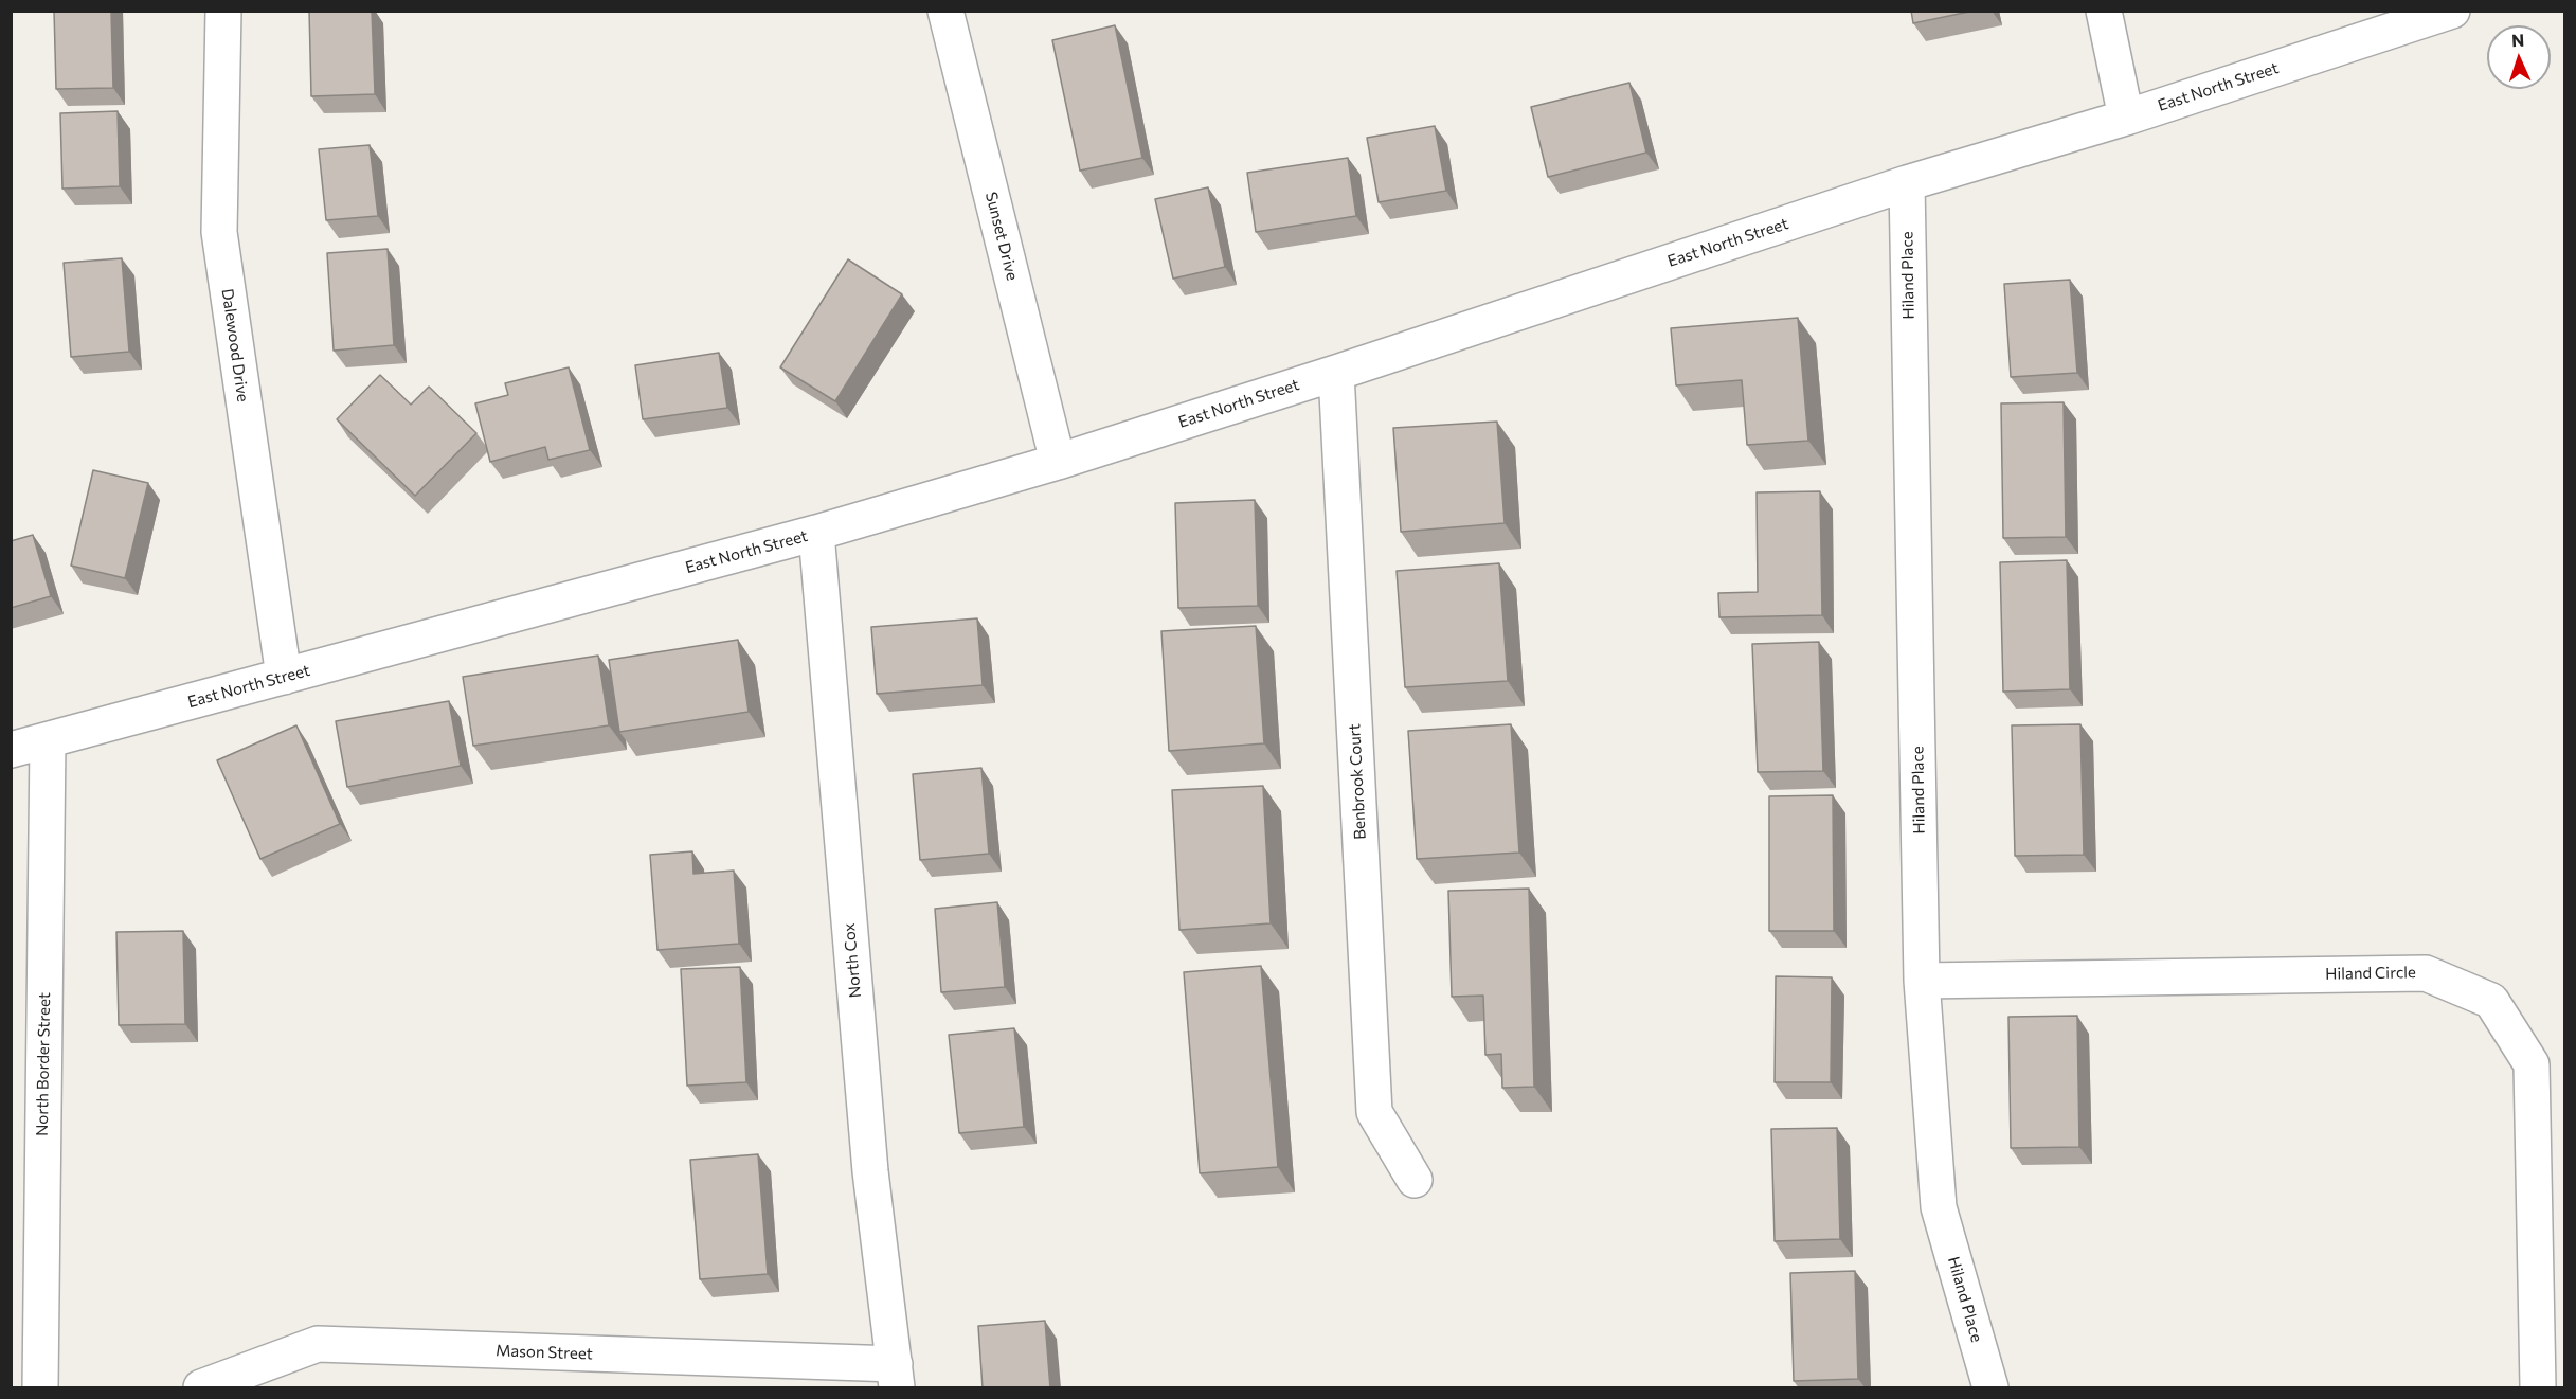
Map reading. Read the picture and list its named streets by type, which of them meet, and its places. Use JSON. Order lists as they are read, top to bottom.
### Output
{
  "streets": {
    "street": [
      "East North Street",
      "Sunset Drive",
      "Hiland Place",
      "Dalewood Drive",
      "Benbrook Court",
      "North Cox",
      "Hiland Circle",
      "North Border Street",
      "Mason Street"
    ]
  },
  "crossings": [
    ["East North Street", "Sunset Drive"],
    ["East North Street", "Hiland Place"],
    ["East North Street", "Dalewood Drive"],
    ["East North Street", "Benbrook Court"],
    ["East North Street", "North Cox"],
    ["East North Street", "North Border Street"],
    ["Hiland Place", "Hiland Circle"],
    ["North Cox", "Mason Street"]
  ],
  "north": "top"
}
